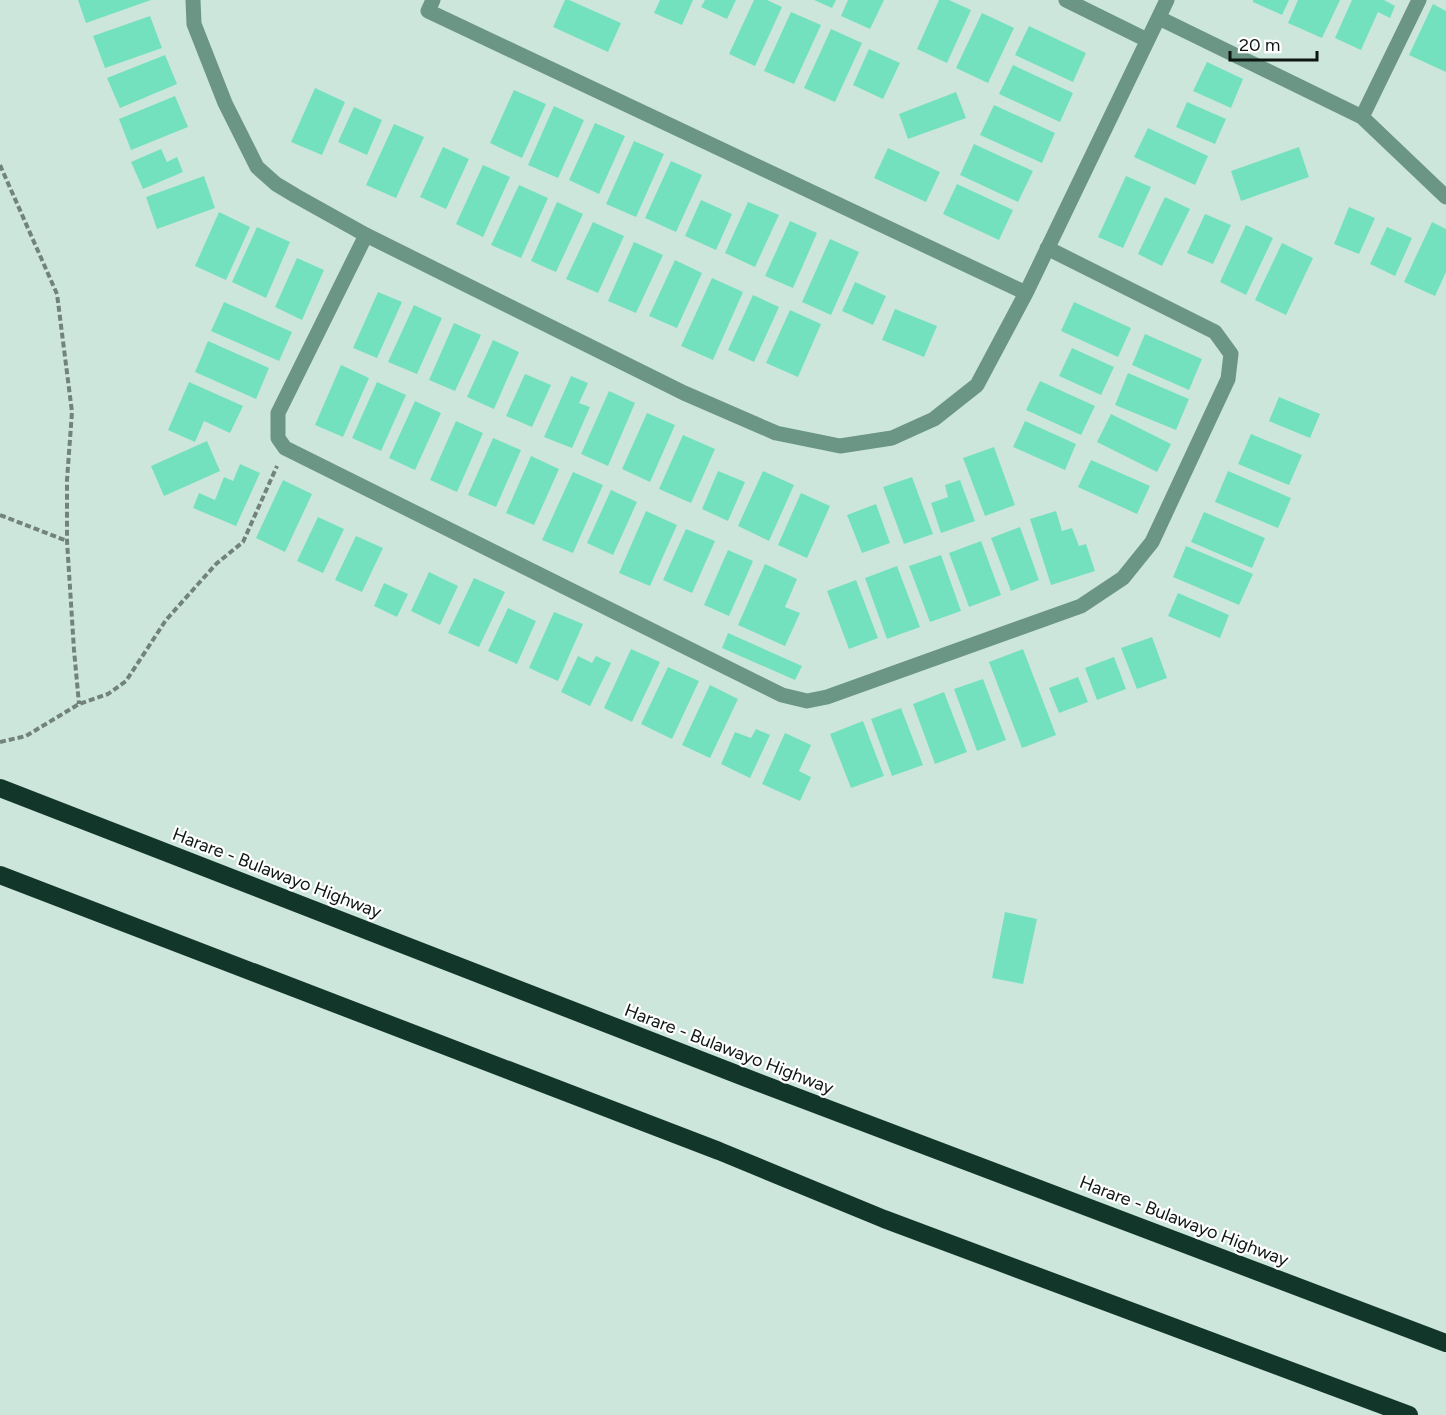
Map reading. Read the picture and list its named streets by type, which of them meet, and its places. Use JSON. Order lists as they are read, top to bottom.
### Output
{
  "streets": {
    "highway": ["Harare - Bulawayo Highway"]
  },
  "scale_bar": "20 m"
}
